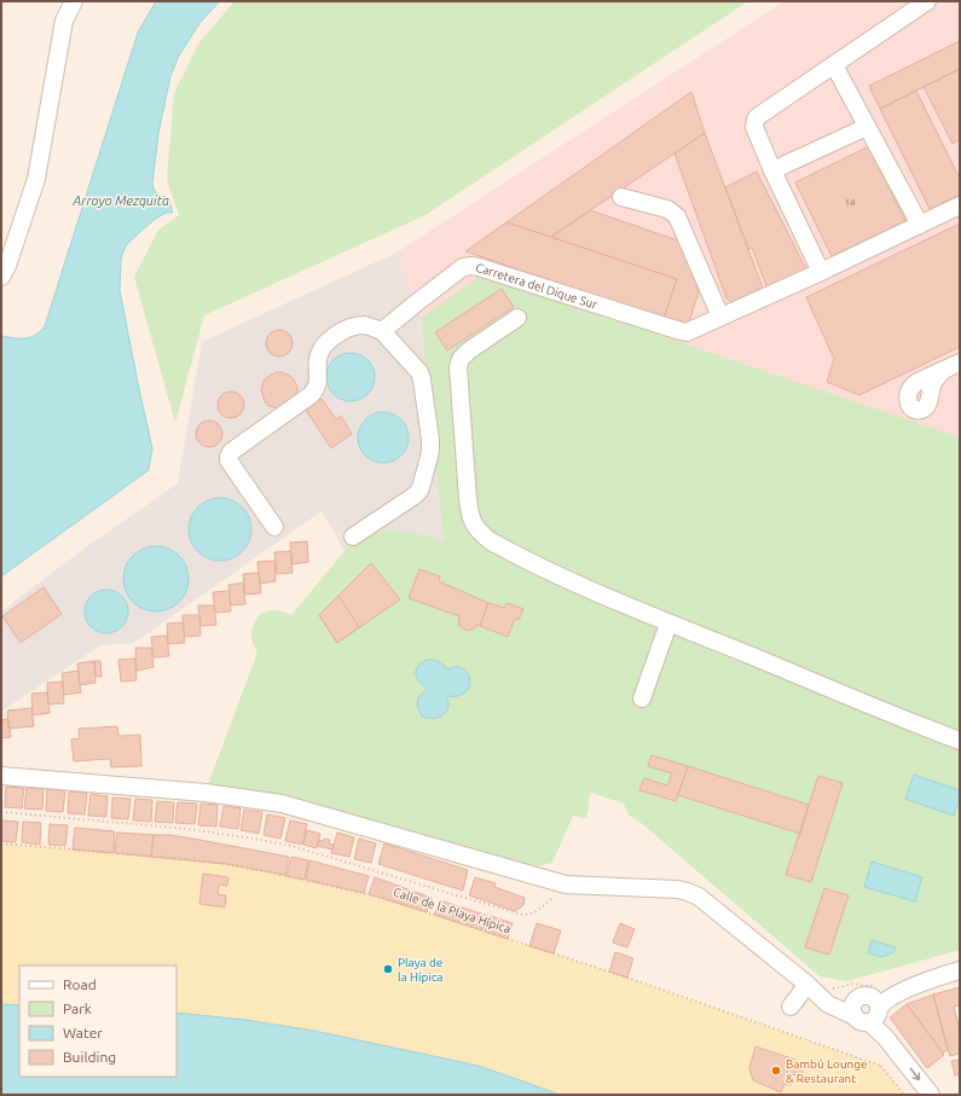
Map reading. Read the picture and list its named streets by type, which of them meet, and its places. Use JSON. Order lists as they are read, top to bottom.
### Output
{
  "streets": {
    "street": ["Carretera del Dique Sur"],
    "path": ["Calle de la Playa Hípica"]
  },
  "water": ["Arroyo Mezquita"],
  "places": ["Playa de la Hípica", "Bambú Lounge & Restaurant"],
  "house_numbers": ["14"],
  "legend": [
    "Road",
    "Park",
    "Water",
    "Building"
  ]
}
